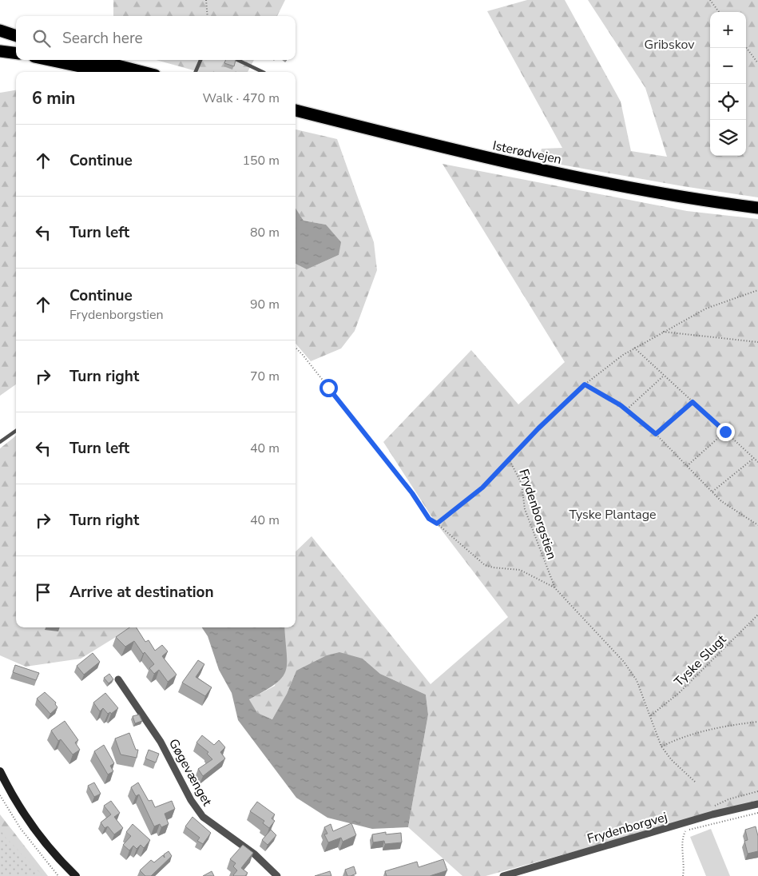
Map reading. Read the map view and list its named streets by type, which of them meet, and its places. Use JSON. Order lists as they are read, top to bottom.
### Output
{
  "streets": {
    "highway": ["Isterødvejen"],
    "street": ["Gøgevænget", "Frydenborgvej"],
    "path": ["Frydenborgstien", "Tyske Slugt"]
  },
  "crossings": [
    ["Frydenborgstien", "Tyske Slugt"]
  ],
  "parks": ["Gribskov", "Tyske Plantage"],
  "page": {
    "map_buttons": ["+", "−"],
    "search": "Search here",
    "heading": ["6 min", "Walk · 470 m"],
    "list": [
      ["Continue", "150 m"],
      ["Turn left", "80 m"],
      ["Continue", "Frydenborgstien", "90 m"],
      ["Turn right", "70 m"],
      ["Turn left", "40 m"],
      ["Turn right", "40 m"],
      "Arrive at destination"
    ]
  }
}
